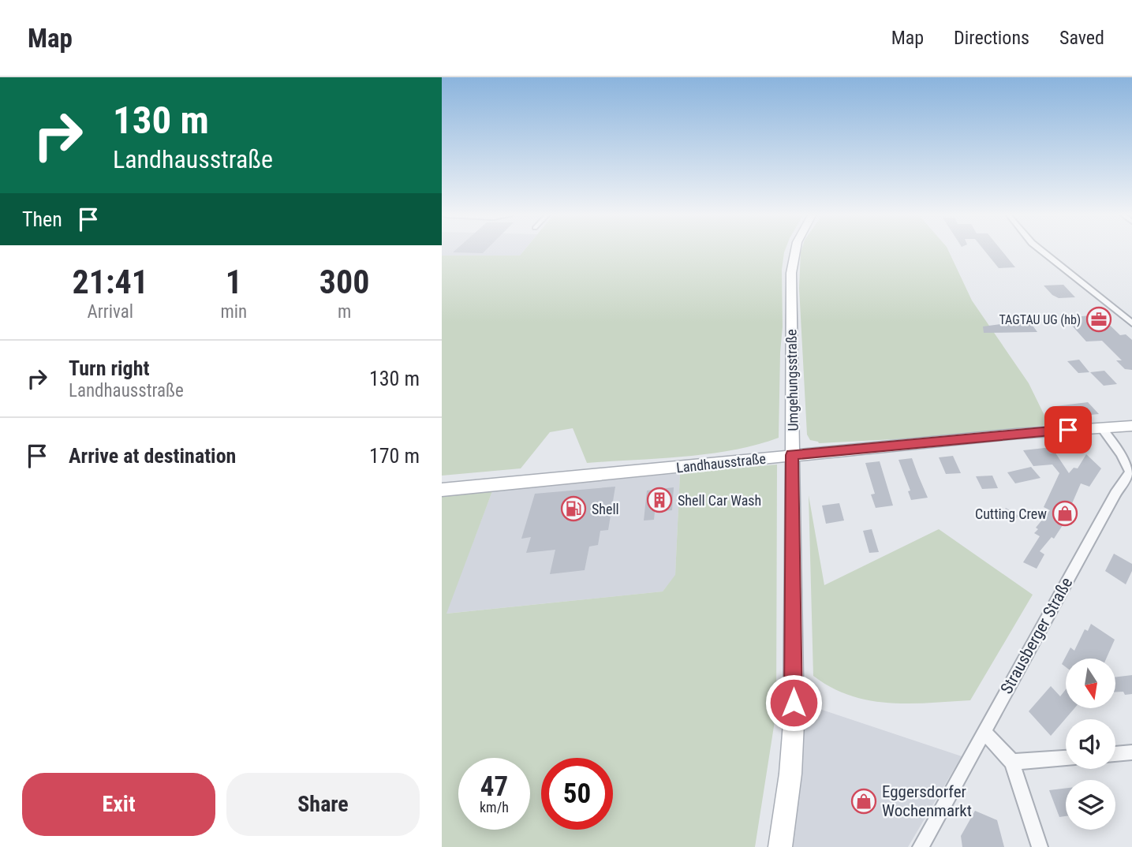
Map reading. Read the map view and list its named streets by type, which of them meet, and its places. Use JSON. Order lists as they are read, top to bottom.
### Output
{
  "streets": {
    "main road": ["Umgehungsstraße", "Landhausstraße"],
    "street": ["Strausberger Straße"]
  },
  "crossings": [
    ["Umgehungsstraße", "Landhausstraße"],
    ["Landhausstraße", "Strausberger Straße"]
  ],
  "places": {
    "office": ["TAGTAU UG (hb)"],
    "building": ["Shell Car Wash"],
    "fuel station": ["Shell"],
    "shop": ["Cutting Crew", "Eggersdorfer Wochenmarkt"]
  },
  "north": "bottom",
  "page": {
    "header": "Map",
    "nav": ["Map", "Directions", "Saved"],
    "turn": ["130 m", "Landhausstraße"],
    "then": "Then",
    "eta": [
      "21:41",
      "Arrival",
      "1",
      "min",
      "300",
      "m"
    ],
    "list": [
      {
        "name": "Turn right",
        "note": "Landhausstraße",
        "value": "130 m"
      },
      {
        "name": "Arrive at destination",
        "value": "170 m"
      }
    ],
    "speed": "47 km/h",
    "limit": "50",
    "buttons": ["Exit", "Share"]
  }
}
